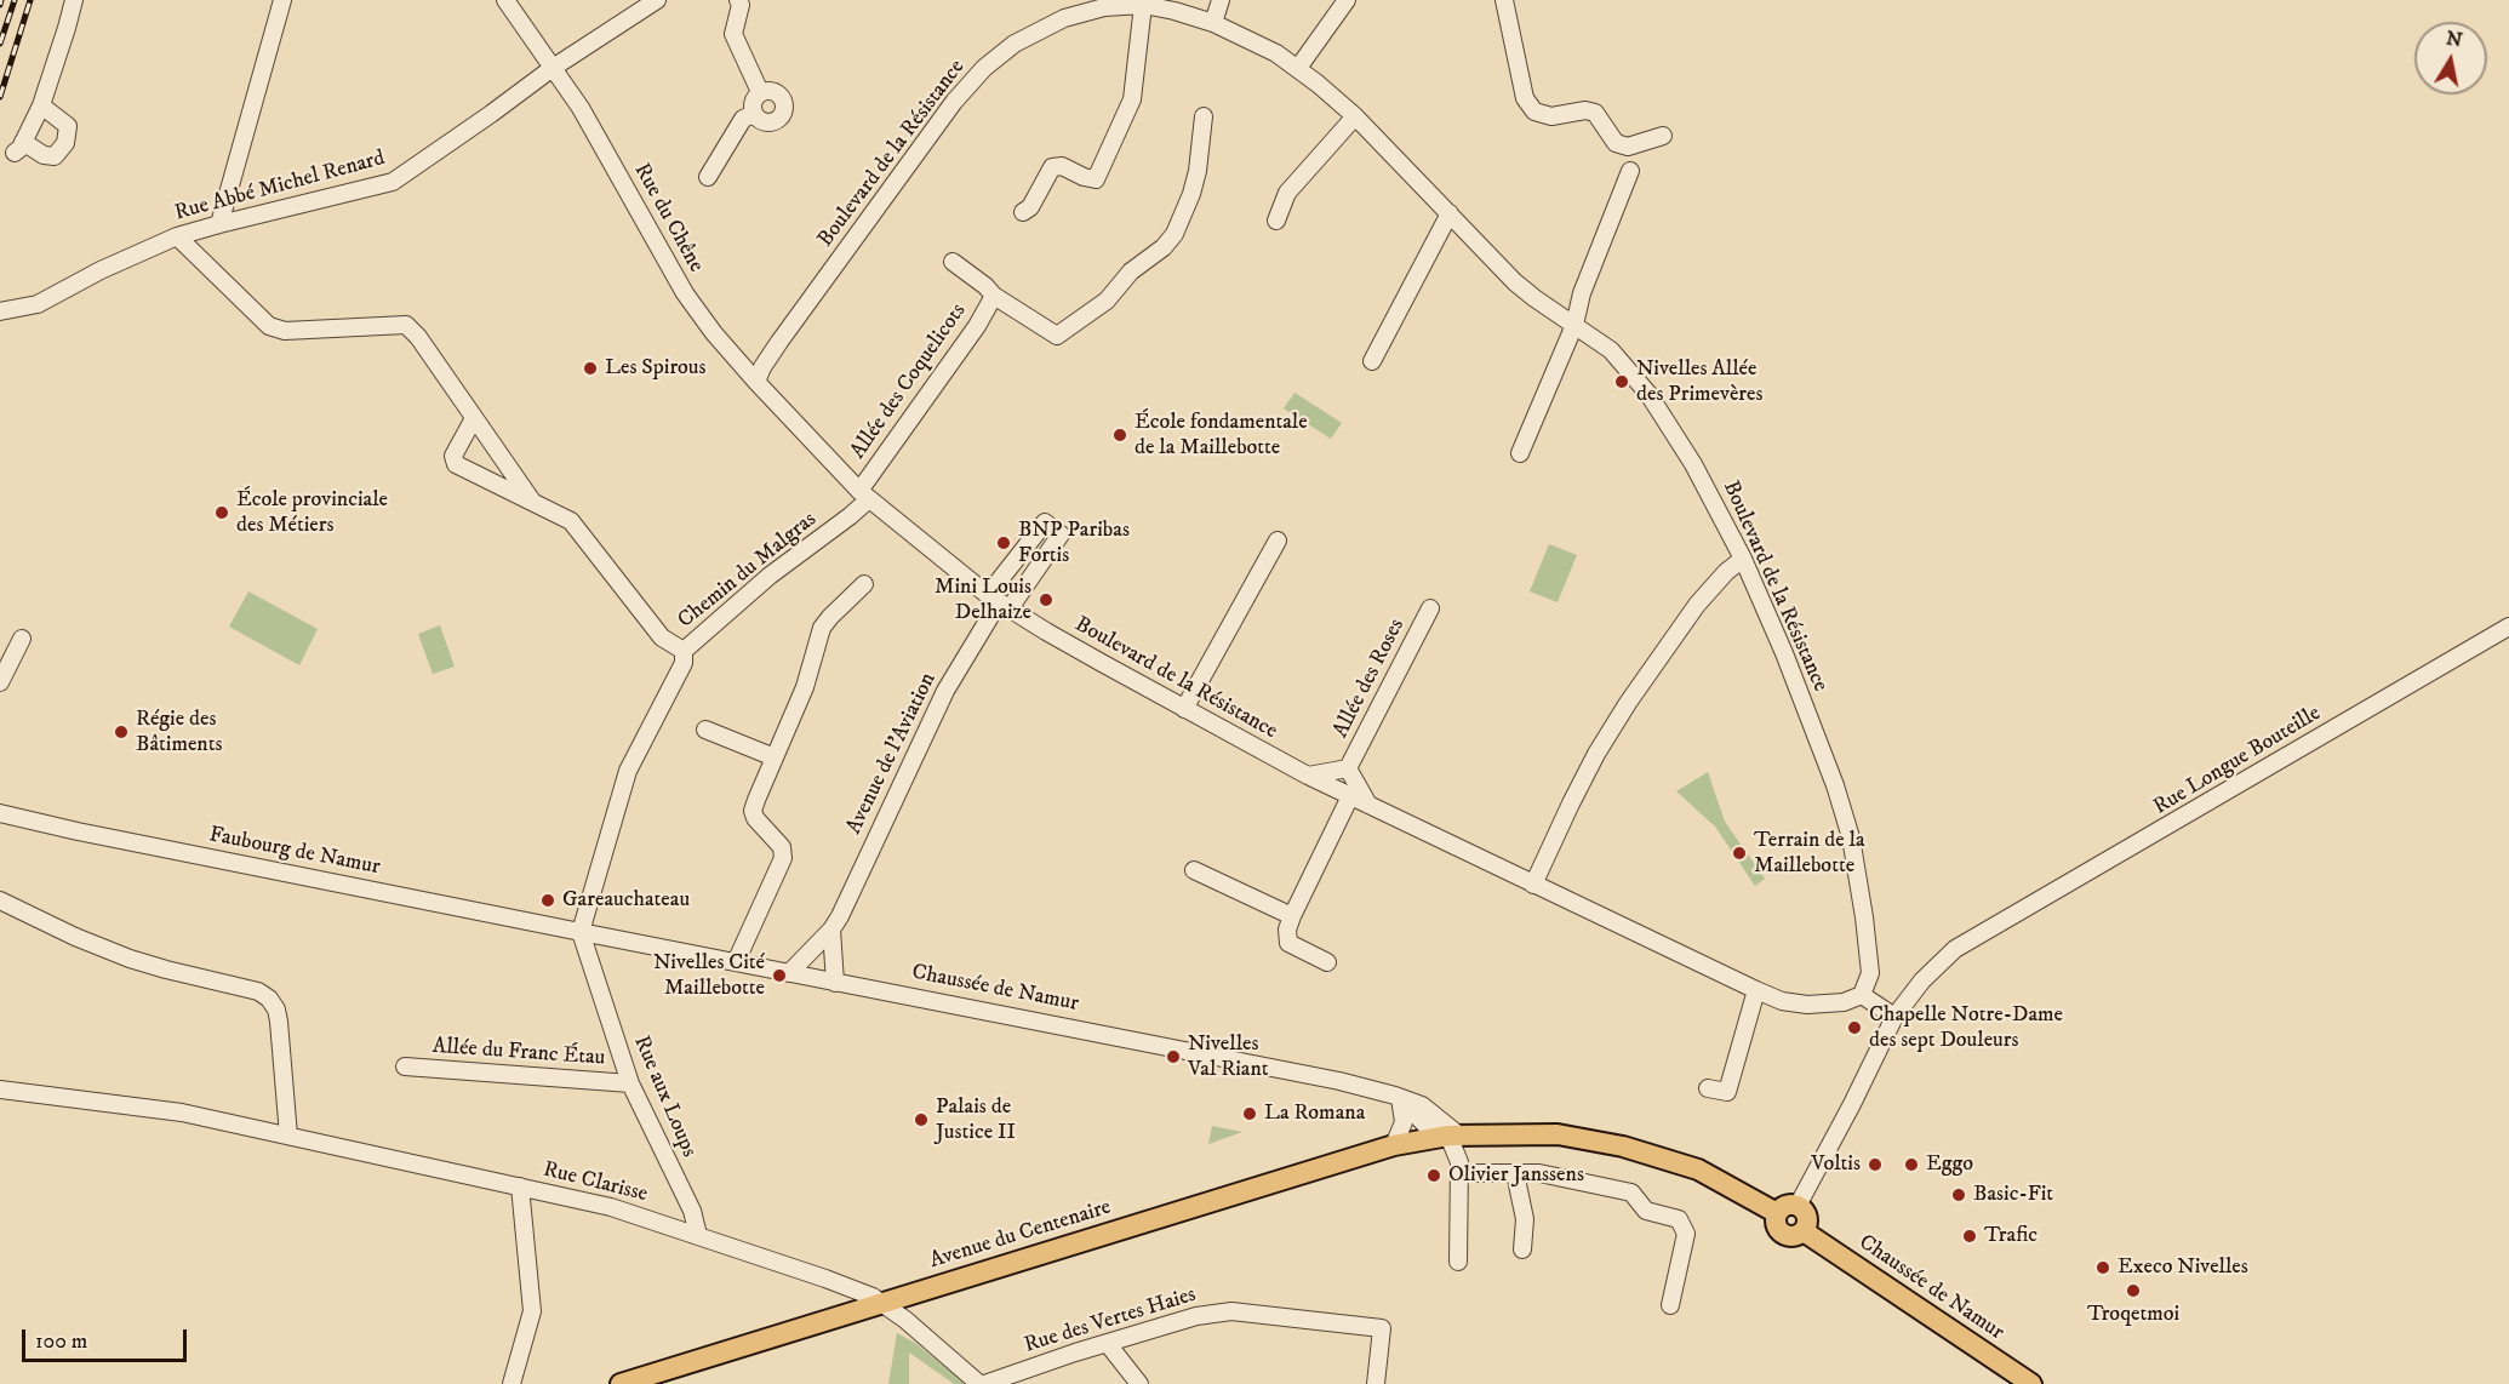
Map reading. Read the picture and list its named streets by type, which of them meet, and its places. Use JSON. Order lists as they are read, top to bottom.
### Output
{
  "streets": {
    "main road": ["Chaussée de Namur", "Avenue du Centenaire"],
    "street": [
      "Boulevard de la Résistance",
      "Rue Abbé Michel Renard",
      "Rue du Chêne",
      "Allée des Coquelicots",
      "Chemin du Malgras",
      "Allée des Roses",
      "Avenue de l'Aviation",
      "Rue Longue Bouteille",
      "Faubourg de Namur",
      "Allée du Franc Étau",
      "Rue aux Loups",
      "Rue Clarisse",
      "Rue des Vertes Haies"
    ]
  },
  "crossings": [
    ["Boulevard de la Résistance", "Rue du Chêne"],
    ["Boulevard de la Résistance", "Allée des Coquelicots"],
    ["Boulevard de la Résistance", "Chemin du Malgras"],
    ["Boulevard de la Résistance", "Allée des Roses"],
    ["Boulevard de la Résistance", "Avenue de l'Aviation"],
    ["Rue Abbé Michel Renard", "Rue du Chêne"],
    ["Allée des Coquelicots", "Chemin du Malgras"],
    ["Chemin du Malgras", "Faubourg de Namur"],
    ["Chemin du Malgras", "Chaussée de Namur"],
    ["Chemin du Malgras", "Rue aux Loups"],
    ["Avenue de l'Aviation", "Chaussée de Namur"],
    ["Faubourg de Namur", "Chaussée de Namur"],
    ["Faubourg de Namur", "Rue aux Loups"],
    ["Chaussée de Namur", "Rue aux Loups"],
    ["Chaussée de Namur", "Avenue du Centenaire"],
    ["Allée du Franc Étau", "Rue aux Loups"],
    ["Rue aux Loups", "Rue Clarisse"],
    ["Rue Clarisse", "Avenue du Centenaire"],
    ["Rue Clarisse", "Rue des Vertes Haies"]
  ],
  "places": [
    "Les Spirous",
    "Nivelles Allée des Primevères",
    "École fondamentale de la Maillebotte",
    "École provinciale des Métiers",
    "BNP Paribas Fortis",
    "Mini Louis Delhaize",
    "Régie des Bâtiments",
    "Terrain de la Maillebotte",
    "Gareauchateau",
    "Nivelles Cité Maillebotte",
    "Chapelle Notre-Dame des sept Douleurs",
    "Nivelles Val Riant",
    "La Romana",
    "Palais de Justice II",
    "Voltis",
    "Eggo",
    "Olivier Janssens",
    "Basic-Fit",
    "Trafic",
    "Execo Nivelles",
    "Troqetmoi"
  ],
  "scale_bar": "100 m",
  "north": "top"
}
